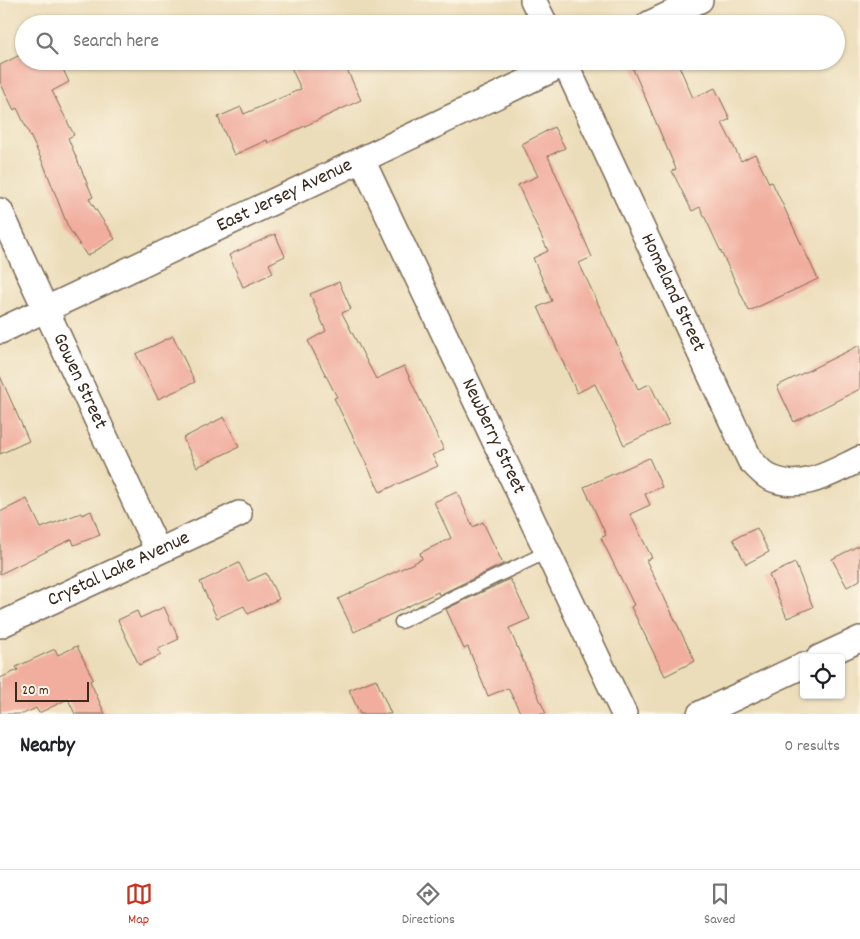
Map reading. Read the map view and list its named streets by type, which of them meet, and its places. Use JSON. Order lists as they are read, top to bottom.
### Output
{
  "streets": {
    "street": [
      "East Jersey Avenue",
      "Homeland Street",
      "Gowen Street",
      "Newberry Street",
      "Crystal Lake Avenue"
    ]
  },
  "crossings": [
    ["East Jersey Avenue", "Gowen Street"],
    ["East Jersey Avenue", "Newberry Street"],
    ["Gowen Street", "Crystal Lake Avenue"]
  ],
  "scale_bar": "20 m",
  "page": {
    "search": "Search here",
    "scale": "20 m",
    "heading": ["Nearby", "0 results"],
    "nav": ["Map", "Directions", "Saved"]
  }
}
